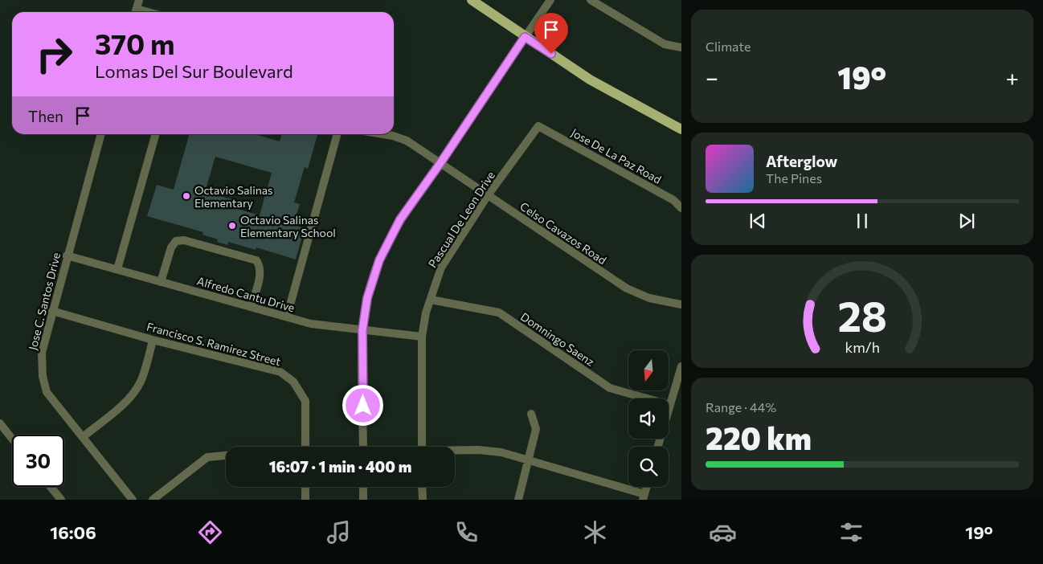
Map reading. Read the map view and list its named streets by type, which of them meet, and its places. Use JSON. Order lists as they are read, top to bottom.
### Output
{
  "streets": {
    "street": [
      "Jose De La Paz Road",
      "Pascual De Leon Drive",
      "Celso Cavazos Road",
      "Alfredo Cantu Drive",
      "Jose C. Santos Drive",
      "Domningo Saenz",
      "Francisco S. Ramirez Street"
    ]
  },
  "crossings": [
    ["Jose De La Paz Road", "Pascual De Leon Drive"],
    ["Pascual De Leon Drive", "Celso Cavazos Road"],
    ["Pascual De Leon Drive", "Alfredo Cantu Drive"],
    ["Pascual De Leon Drive", "Domningo Saenz"],
    ["Alfredo Cantu Drive", "Jose C. Santos Drive"],
    ["Jose C. Santos Drive", "Francisco S. Ramirez Street"]
  ],
  "places": ["Octavio Salinas Elementary", "Octavio Salinas Elementary School"],
  "north": "bottom",
  "page": {
    "tile": [
      "Climate",
      ["Range · 44%", "220 km"]
    ],
    "turn": ["370 m", "Lomas Del Sur Boulevard"],
    "heat": ["−", "19°", "+"],
    "then": "Then",
    "song": ["Afterglow", "The Pines"],
    "limit": "30",
    "trip": "16:07 · 1 min · 400 m",
    "tabs": ["16:06", "19°"],
    "gauge": ["28", "km/h"]
  }
}
